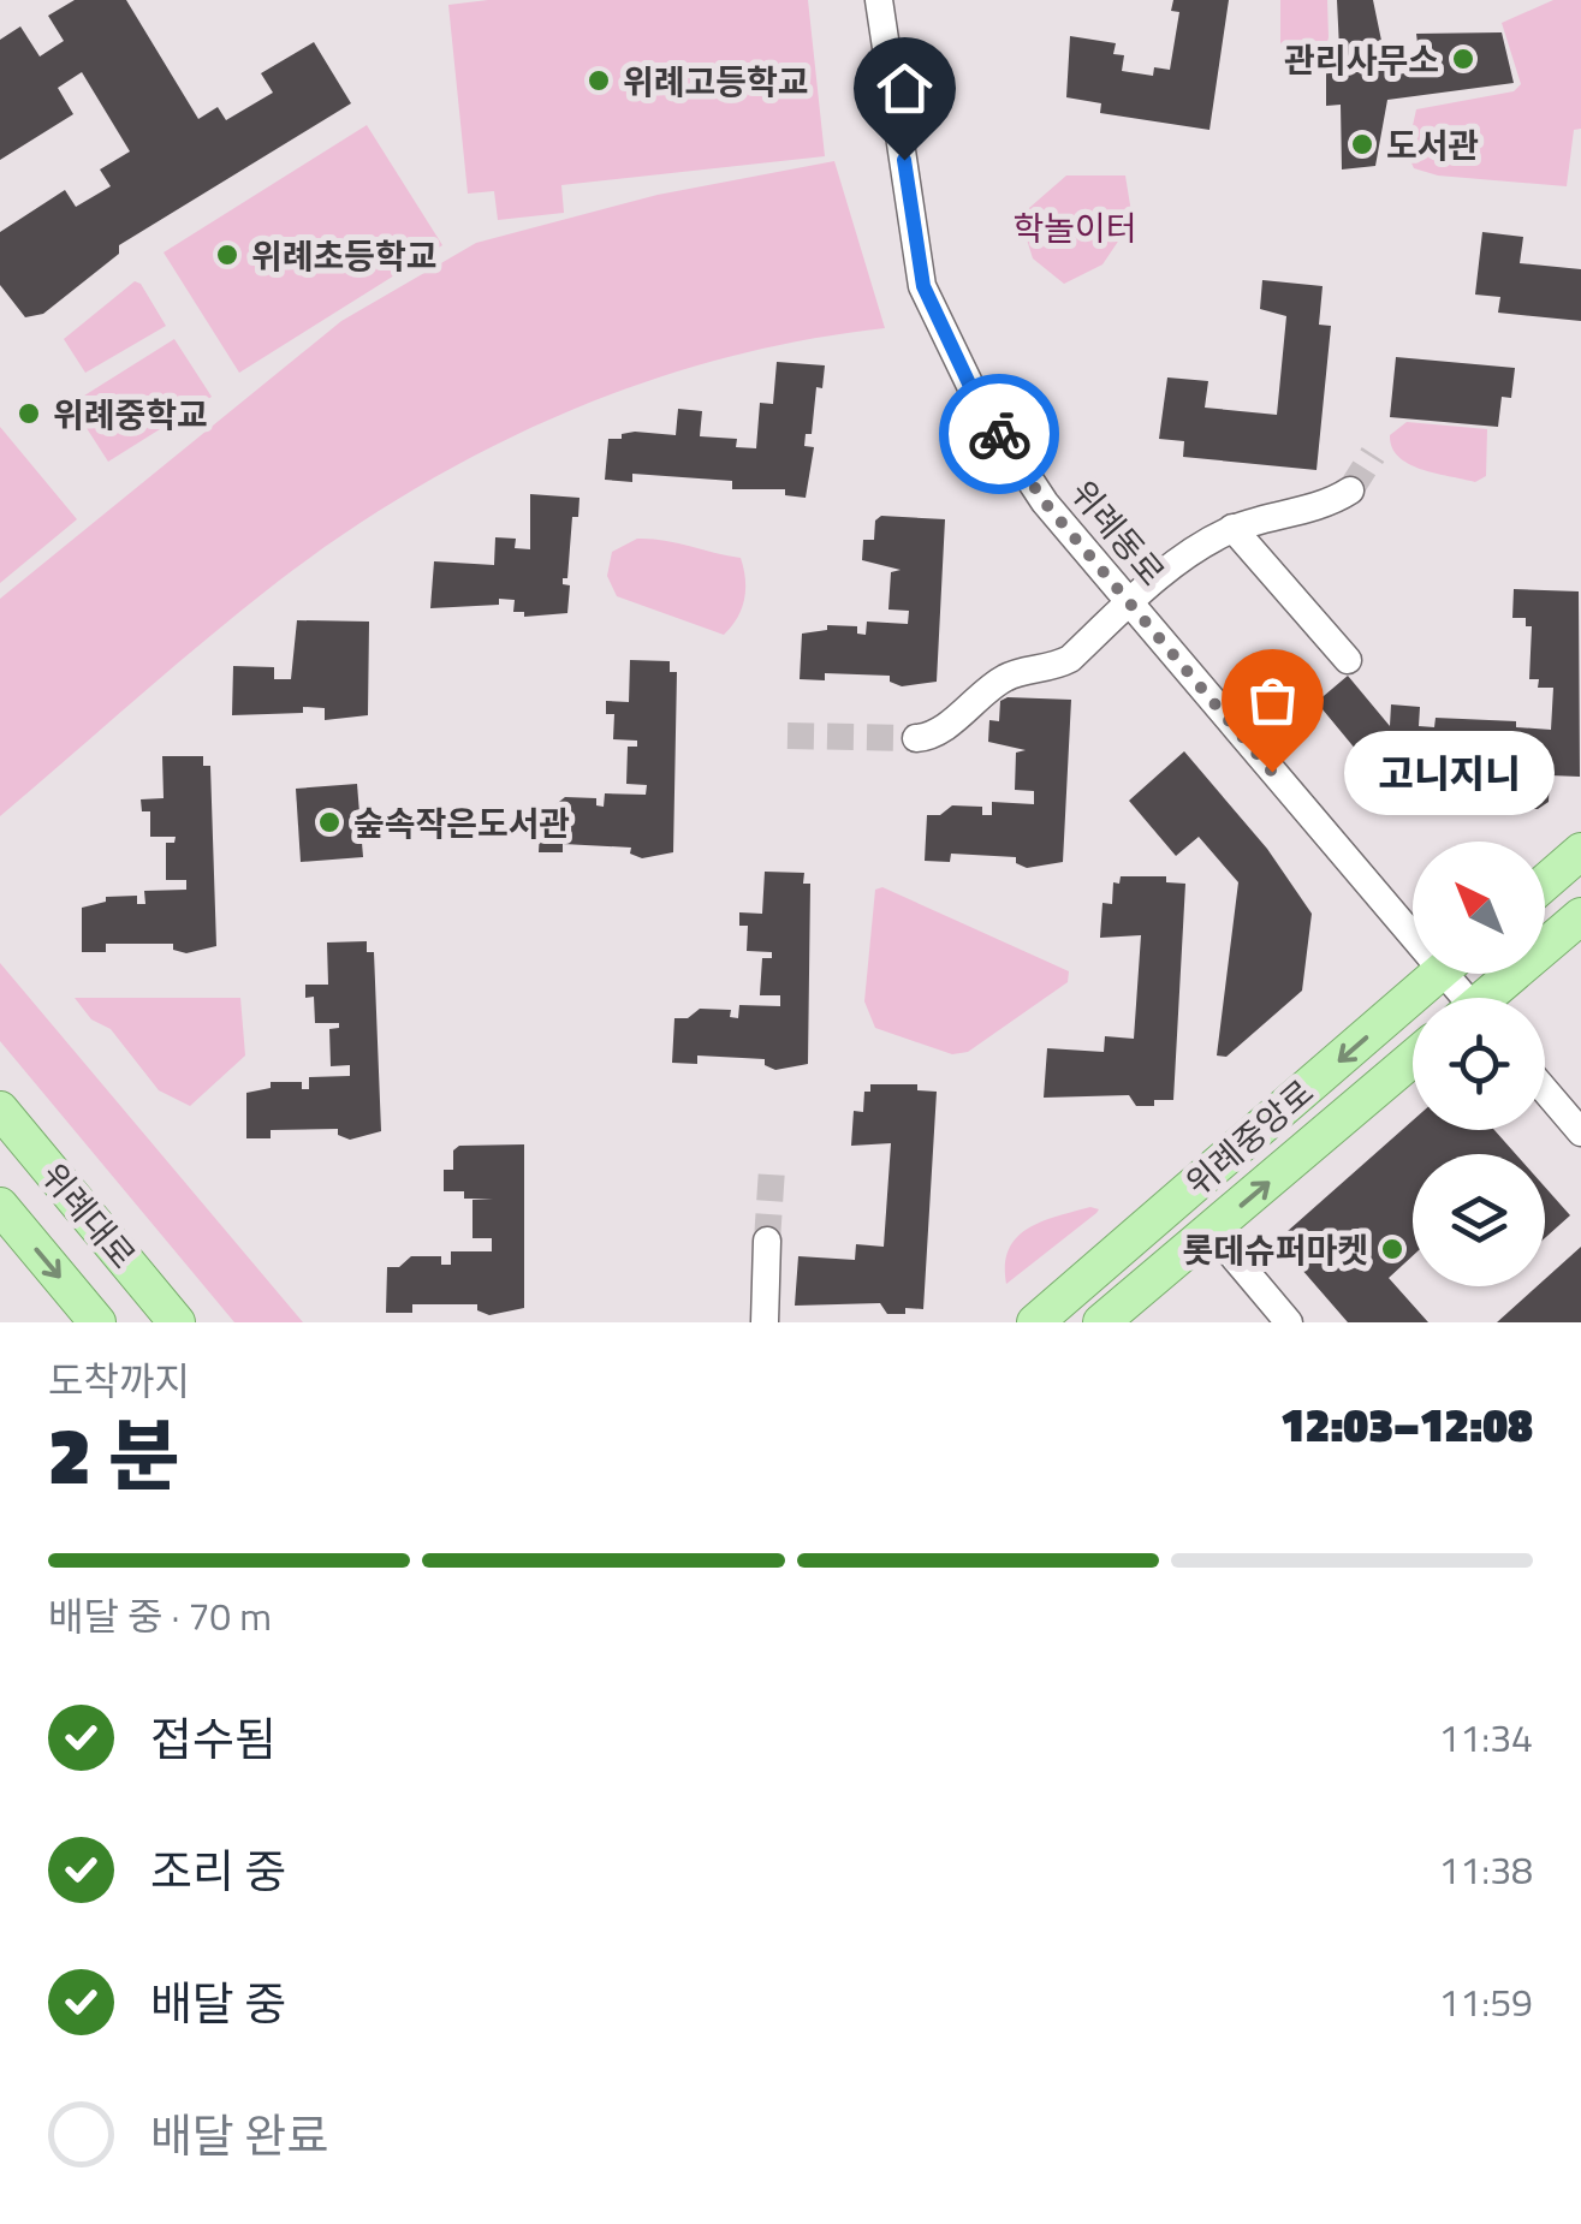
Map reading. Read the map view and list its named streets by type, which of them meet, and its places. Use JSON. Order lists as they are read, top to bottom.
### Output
{
  "streets": {
    "main road": ["위례중앙로", "위례대로"],
    "street": ["위례동로"]
  },
  "parks": ["학놀이터"],
  "places": [
    "관리사무소",
    "위례고등학교",
    "도서관",
    "위례초등학교",
    "위례중학교",
    "고니지니",
    "숲속작은도서관",
    "롯데슈퍼마켓"
  ],
  "north": "top left",
  "page": {
    "bubble": "고니지니",
    "heading": ["2 분", "도착까지", "12:03–12:08"],
    "bar": "배달 중 · 70 m",
    "list": [
      ["접수됨", "11:34"],
      ["조리 중", "11:38"],
      ["배달 중", "11:59"],
      "배달 완료"
    ]
  }
}
